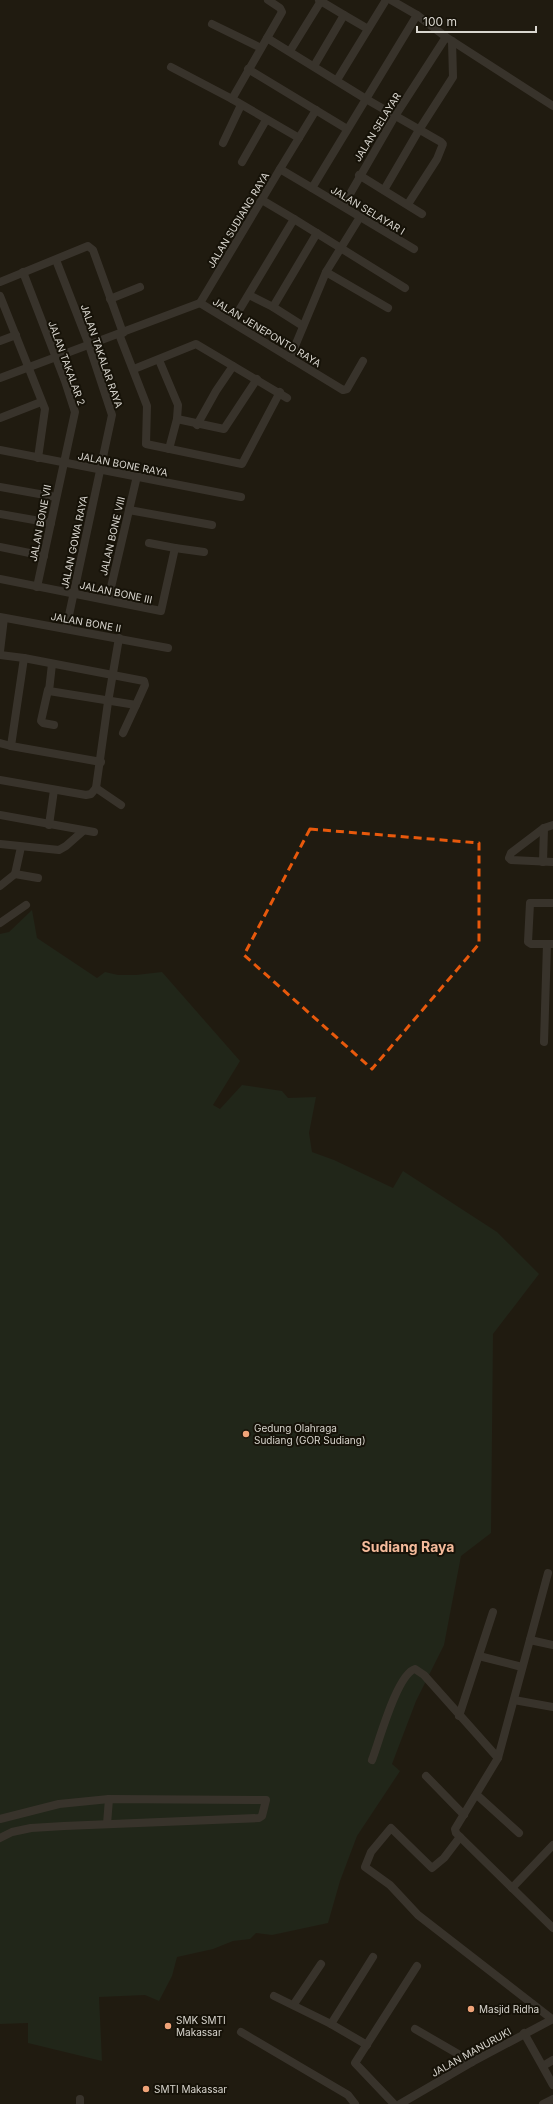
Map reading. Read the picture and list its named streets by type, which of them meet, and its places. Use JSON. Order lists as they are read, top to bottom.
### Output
{
  "streets": {
    "street": [
      "JALAN SELAYAR",
      "JALAN SELAYAR I",
      "JALAN SUDIANG RAYA",
      "JALAN JENEPONTO RAYA",
      "JALAN TAKALAR RAYA",
      "JALAN TAKALAR 2",
      "JALAN BONE RAYA",
      "JALAN BONE VII",
      "JALAN BONE VIII",
      "JALAN GOWA RAYA",
      "JALAN BONE III",
      "JALAN BONE II",
      "JALAN MANURUKI"
    ]
  },
  "crossings": [
    ["JALAN SELAYAR", "JALAN SELAYAR I"],
    ["JALAN SELAYAR I", "JALAN SUDIANG RAYA"],
    ["JALAN SUDIANG RAYA", "JALAN JENEPONTO RAYA"],
    ["JALAN TAKALAR RAYA", "JALAN GOWA RAYA"],
    ["JALAN TAKALAR 2", "JALAN BONE RAYA"],
    ["JALAN TAKALAR 2", "JALAN BONE VII"],
    ["JALAN BONE RAYA", "JALAN BONE VII"],
    ["JALAN BONE RAYA", "JALAN BONE VIII"],
    ["JALAN BONE RAYA", "JALAN GOWA RAYA"],
    ["JALAN BONE VII", "JALAN BONE III"],
    ["JALAN BONE VIII", "JALAN BONE III"],
    ["JALAN GOWA RAYA", "JALAN BONE III"],
    ["JALAN GOWA RAYA", "JALAN BONE II"]
  ],
  "districts": ["Sudiang Raya"],
  "places": [
    "Gedung Olahraga Sudiang (GOR Sudiang)",
    "Masjid Ridha",
    "SMK SMTI Makassar",
    "SMTI Makassar"
  ],
  "scale_bar": "100 m"
}
